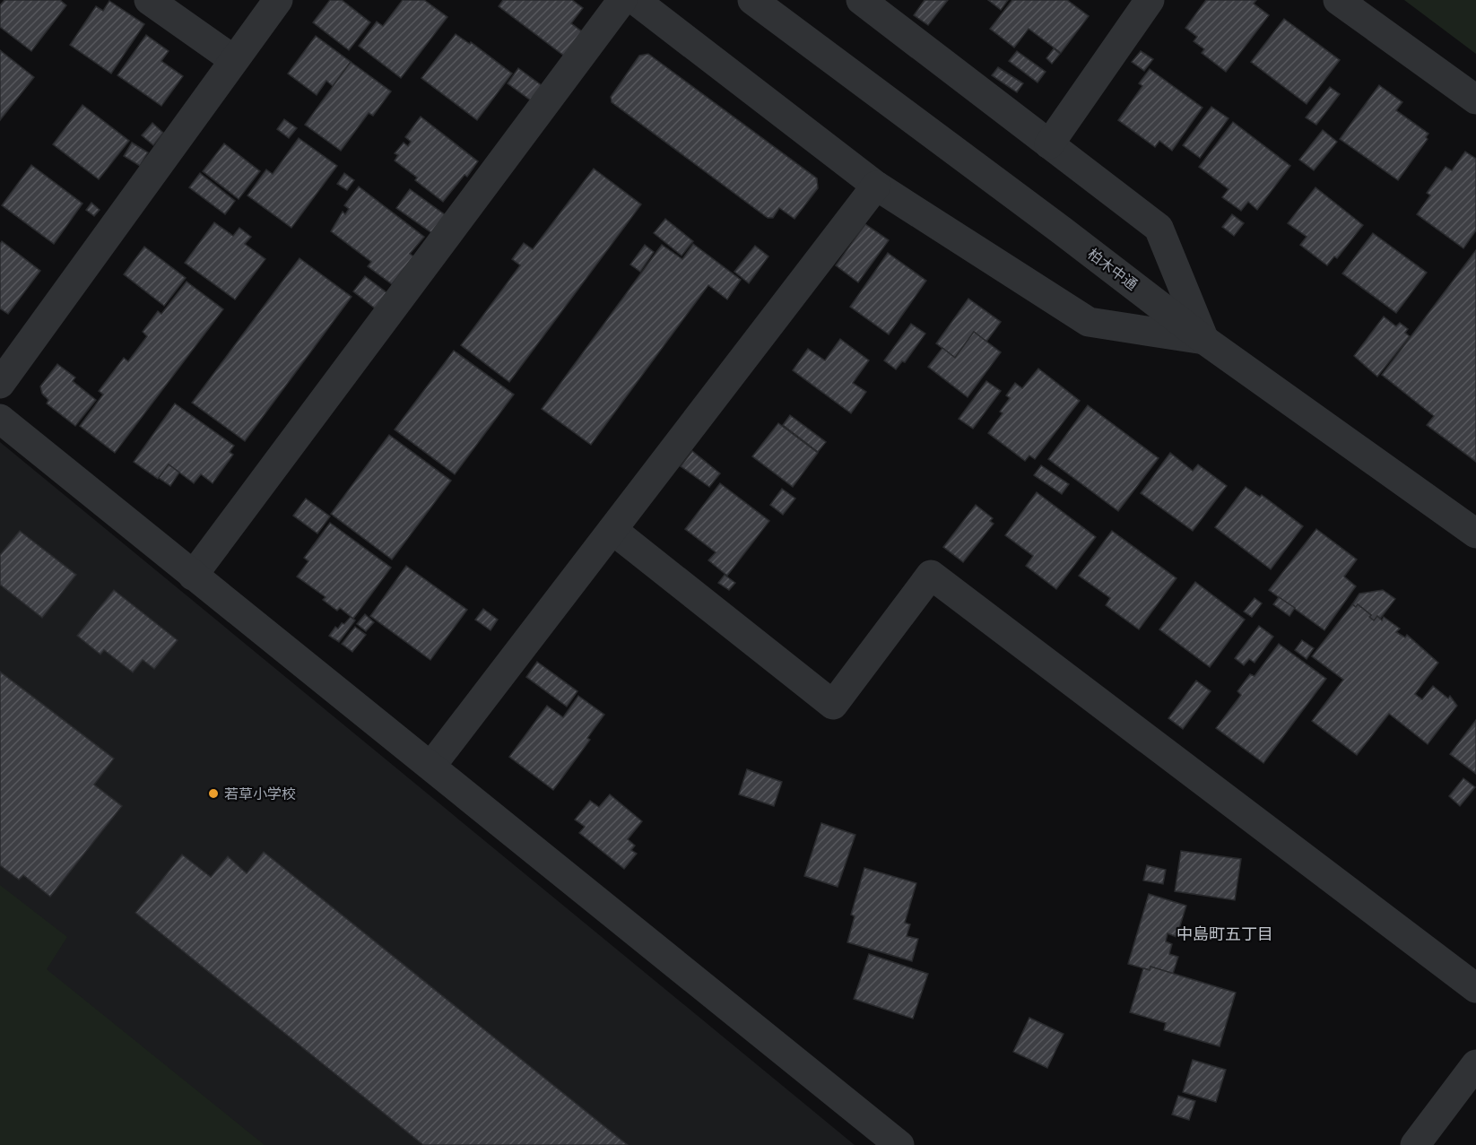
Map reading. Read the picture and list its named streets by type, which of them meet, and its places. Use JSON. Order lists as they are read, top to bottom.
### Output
{
  "streets": {
    "street": ["柏木中通"]
  },
  "districts": ["中島町五丁目"],
  "places": ["若草小学校"]
}
